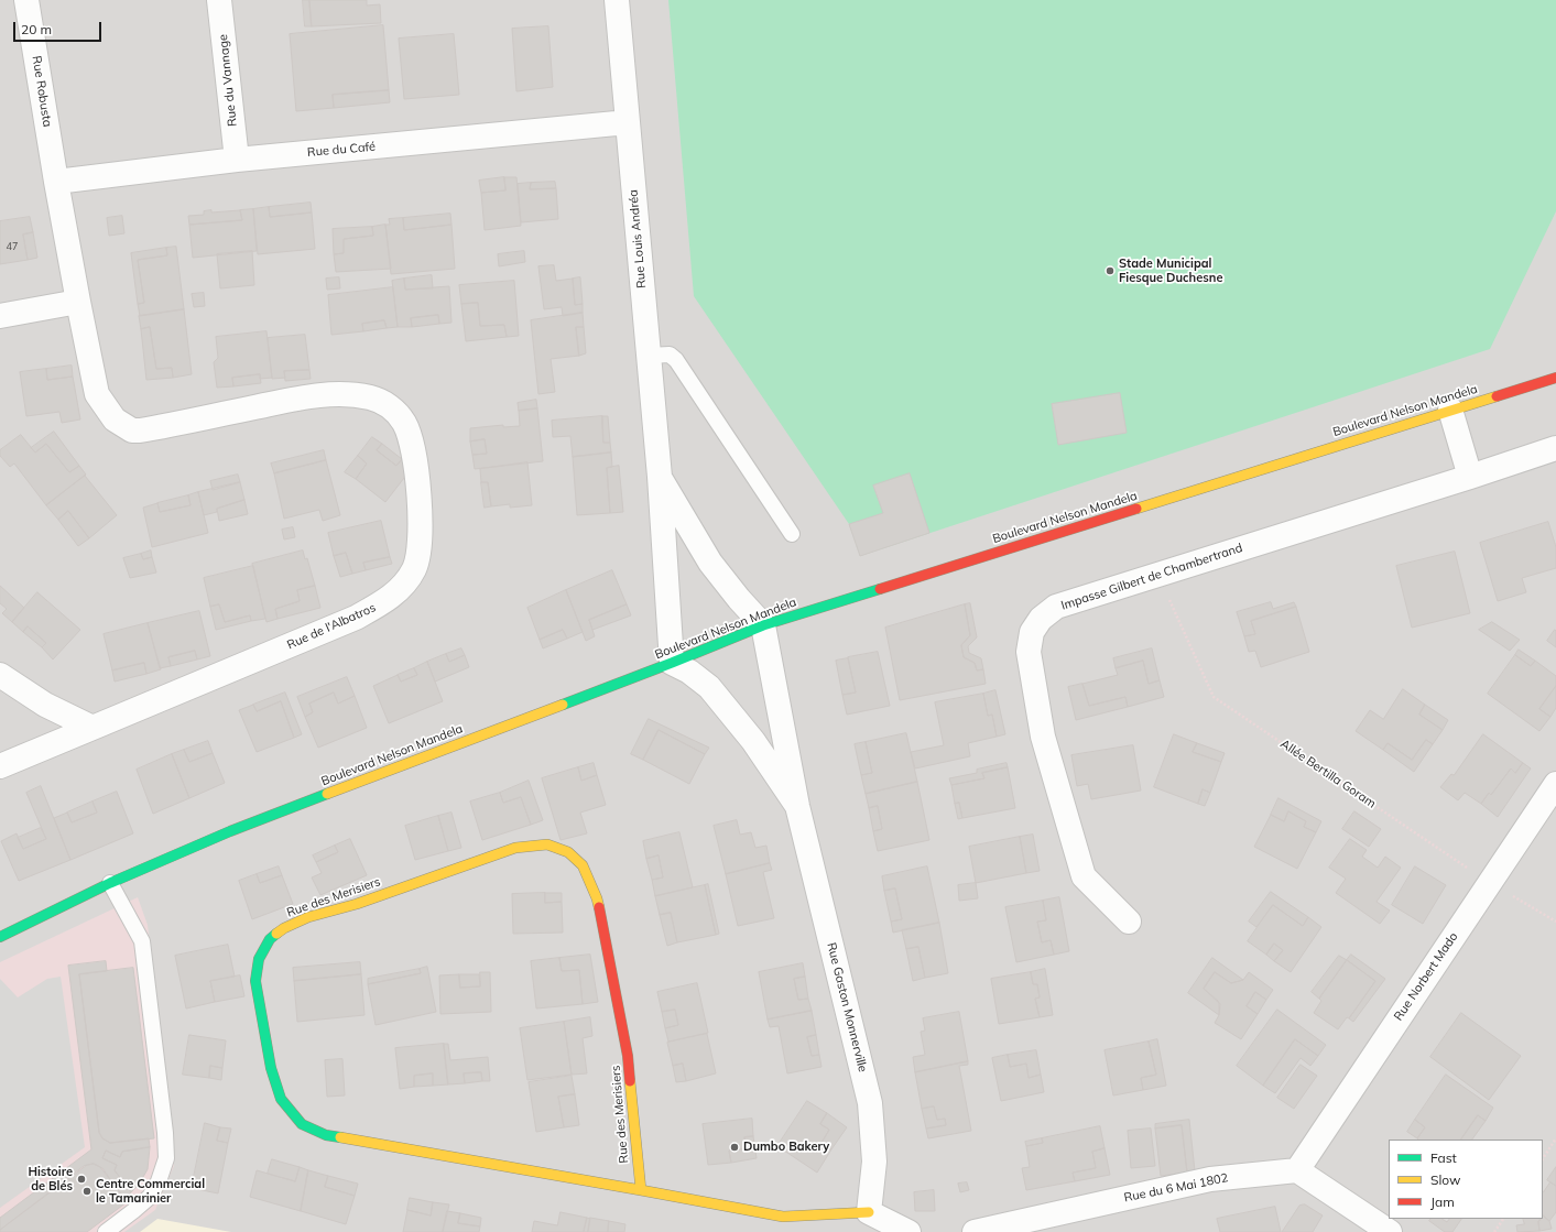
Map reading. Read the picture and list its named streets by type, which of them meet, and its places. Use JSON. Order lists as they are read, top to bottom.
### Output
{
  "streets": {
    "main road": ["Boulevard Nelson Mandela", "Rue des Merisiers"],
    "street": [
      "Rue du Vannage",
      "Rue Robusta",
      "Rue du Café",
      "Rue Louis Andréa",
      "Impasse Gilbert de Chambertrand",
      "Rue de l'Albatros",
      "Rue Norbert Mado",
      "Rue Gaston Monnerville",
      "Rue du 6 Mai 1802"
    ],
    "path": ["Allée Bertilla Goram"]
  },
  "crossings": [
    ["Rue du Vannage", "Rue du Café"],
    ["Rue Robusta", "Rue du Café"],
    ["Rue Robusta", "Rue de l'Albatros"],
    ["Rue du Café", "Rue Louis Andréa"],
    ["Rue Louis Andréa", "Boulevard Nelson Mandela"],
    ["Rue Louis Andréa", "Rue Gaston Monnerville"],
    ["Boulevard Nelson Mandela", "Rue Gaston Monnerville"],
    ["Impasse Gilbert de Chambertrand", "Allée Bertilla Goram"],
    ["Allée Bertilla Goram", "Rue Norbert Mado"],
    ["Rue des Merisiers", "Rue Gaston Monnerville"],
    ["Rue Norbert Mado", "Rue du 6 Mai 1802"]
  ],
  "places": [
    "Stade Municipal Fiesque Duchesne",
    "Dumbo Bakery",
    "Histoire de Blés",
    "Centre Commercial le Tamarinier"
  ],
  "house_numbers": ["47"],
  "legend": ["Fast", "Slow", "Jam"],
  "scale_bar": "20 m"
}
